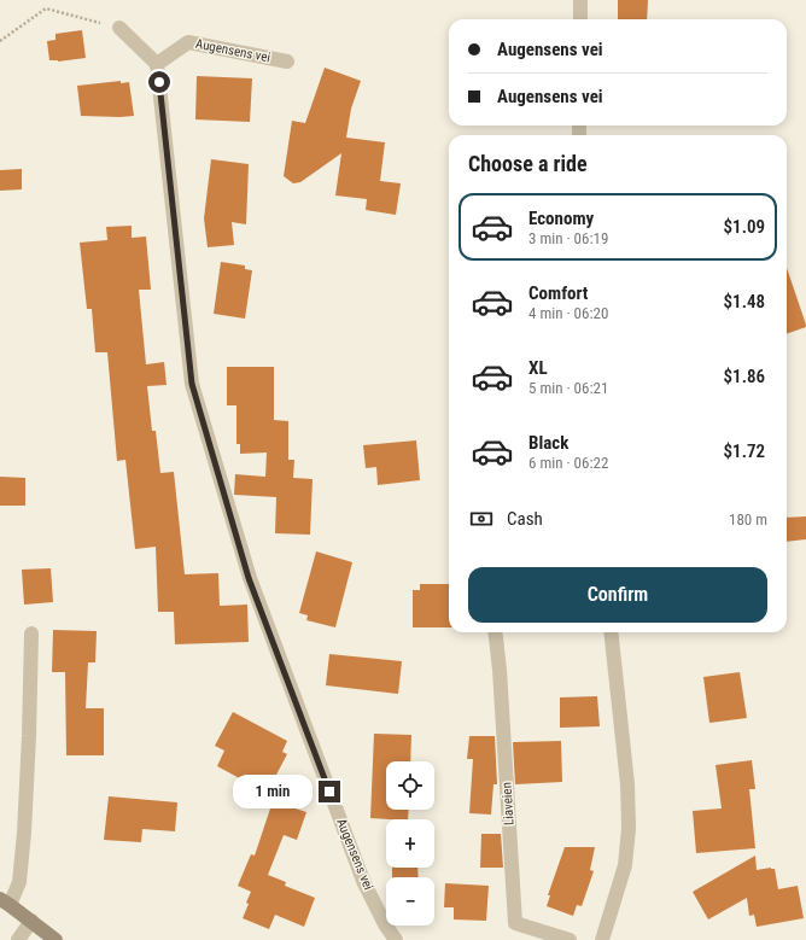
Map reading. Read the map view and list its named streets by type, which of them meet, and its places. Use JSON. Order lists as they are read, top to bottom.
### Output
{
  "streets": {
    "street": ["Augensens vei", "Liaveien"]
  },
  "page": {
    "banner": ["Augensens vei", "Augensens vei"],
    "heading": "Choose a ride",
    "list": [
      {
        "name": "Economy",
        "note": "3 min · 06:19",
        "value": "$1.09"
      },
      {
        "name": "Comfort",
        "note": "4 min · 06:20",
        "value": "$1.48"
      },
      {
        "name": "XL",
        "note": "5 min · 06:21",
        "value": "$1.86"
      },
      {
        "name": "Black",
        "note": "6 min · 06:22",
        "value": "$1.72"
      }
    ],
    "pay": ["Cash", "180 m"],
    "buttons": "Confirm",
    "map_buttons": ["+", "−"],
    "bubble": "1 min"
  }
}
